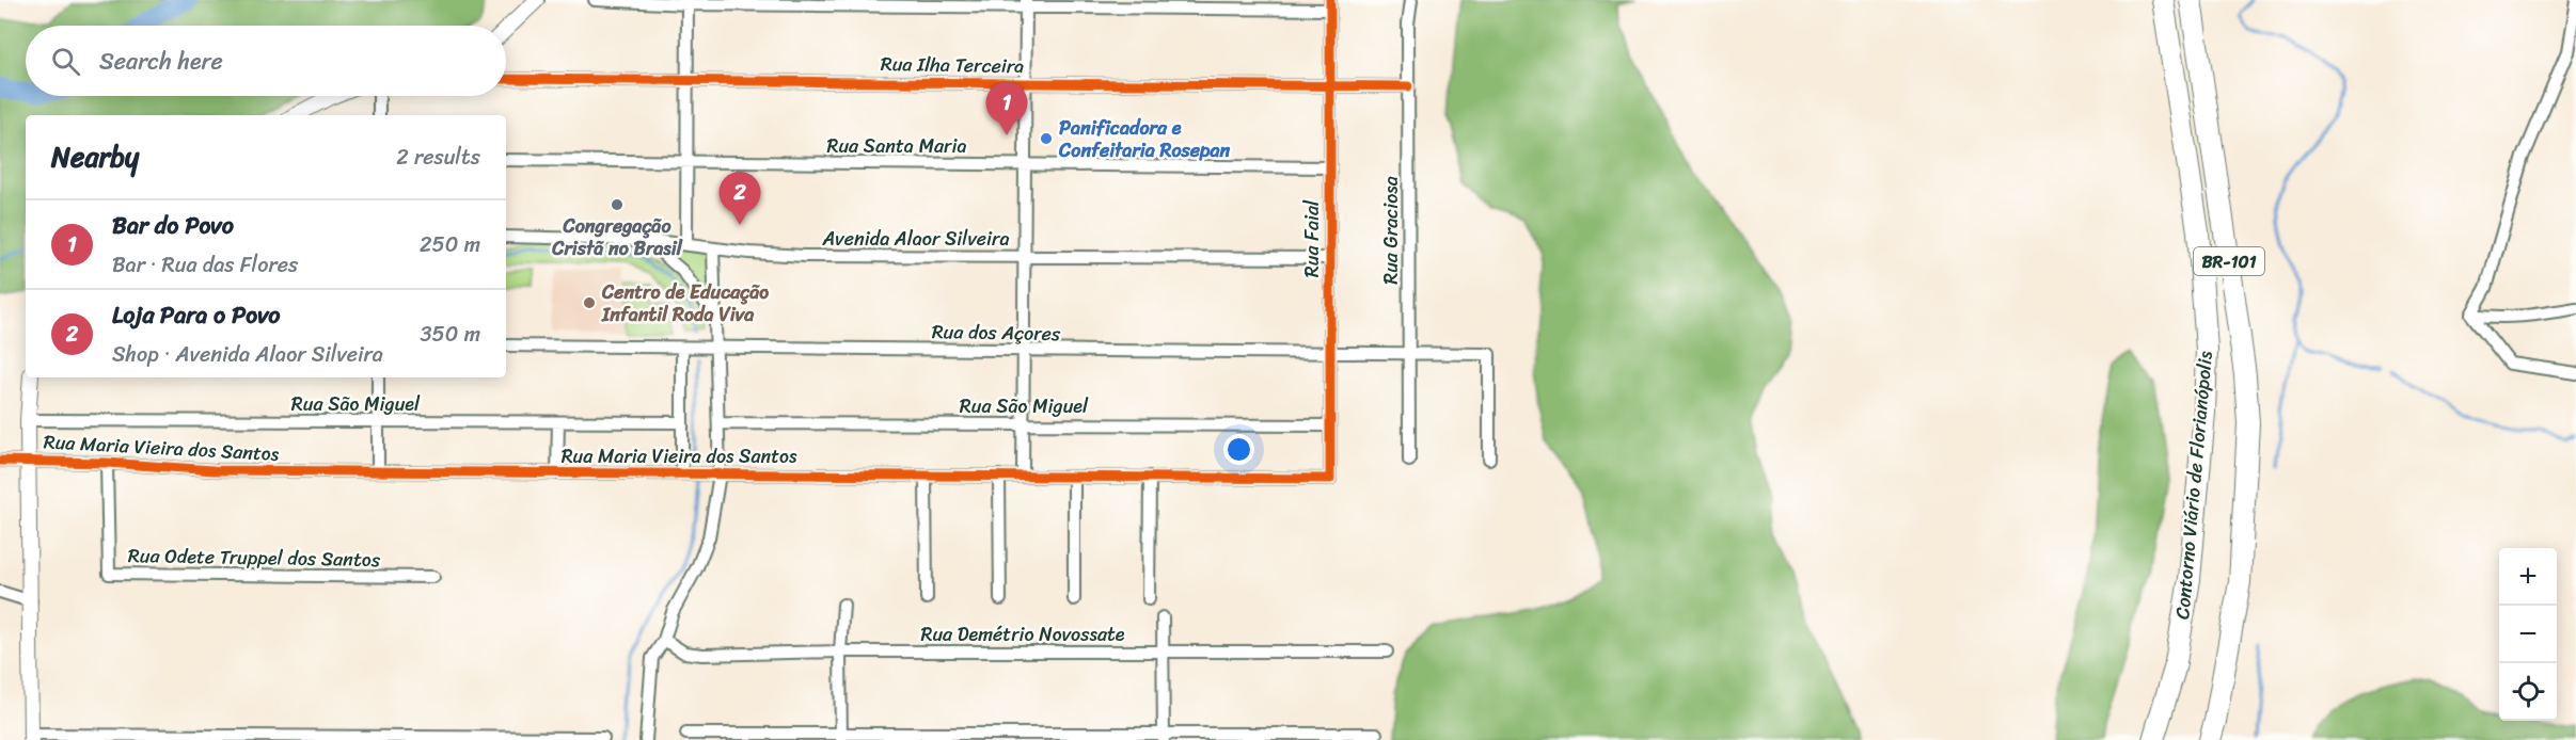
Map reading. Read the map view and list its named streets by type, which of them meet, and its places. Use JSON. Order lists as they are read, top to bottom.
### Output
{
  "streets": {
    "highway": ["BR-101", "Contorno Viário de Florianópolis"],
    "street": [
      "Rua Ilha Terceira",
      "Rua Santa Maria",
      "Rua Graciosa",
      "Avenida Alaor Silveira",
      "Rua Faial",
      "Rua dos Açores",
      "Rua São Miguel",
      "Rua Maria Vieira dos Santos",
      "Rua Odete Truppel dos Santos",
      "Rua Demétrio Novossate"
    ]
  },
  "crossings": [
    ["Rua Ilha Terceira", "Rua Graciosa"],
    ["Rua Ilha Terceira", "Rua Faial"],
    ["Rua Santa Maria", "Rua Faial"],
    ["Rua Graciosa", "Rua dos Açores"],
    ["Avenida Alaor Silveira", "Rua Faial"],
    ["Rua Faial", "Rua dos Açores"],
    ["Rua Faial", "Rua São Miguel"],
    ["Rua Faial", "Rua Maria Vieira dos Santos"],
    ["Rua Maria Vieira dos Santos", "Rua Odete Truppel dos Santos"]
  ],
  "places": ["Panificadora e Confeitaria Rosepan", "Congregação Cristã no Brasil", "Centro de Educação Infantil Roda Viva"],
  "page": {
    "search": "Search here",
    "pins": ["1", "2"],
    "heading": ["Nearby", "2 results"],
    "list": [
      {
        "mark": "1",
        "name": "Bar do Povo",
        "note": "Bar · Rua das Flores",
        "value": "250 m"
      },
      {
        "mark": "2",
        "name": "Loja Para o Povo",
        "note": "Shop · Avenida Alaor Silveira",
        "value": "350 m"
      }
    ],
    "map_buttons": ["+", "−"]
  }
}
